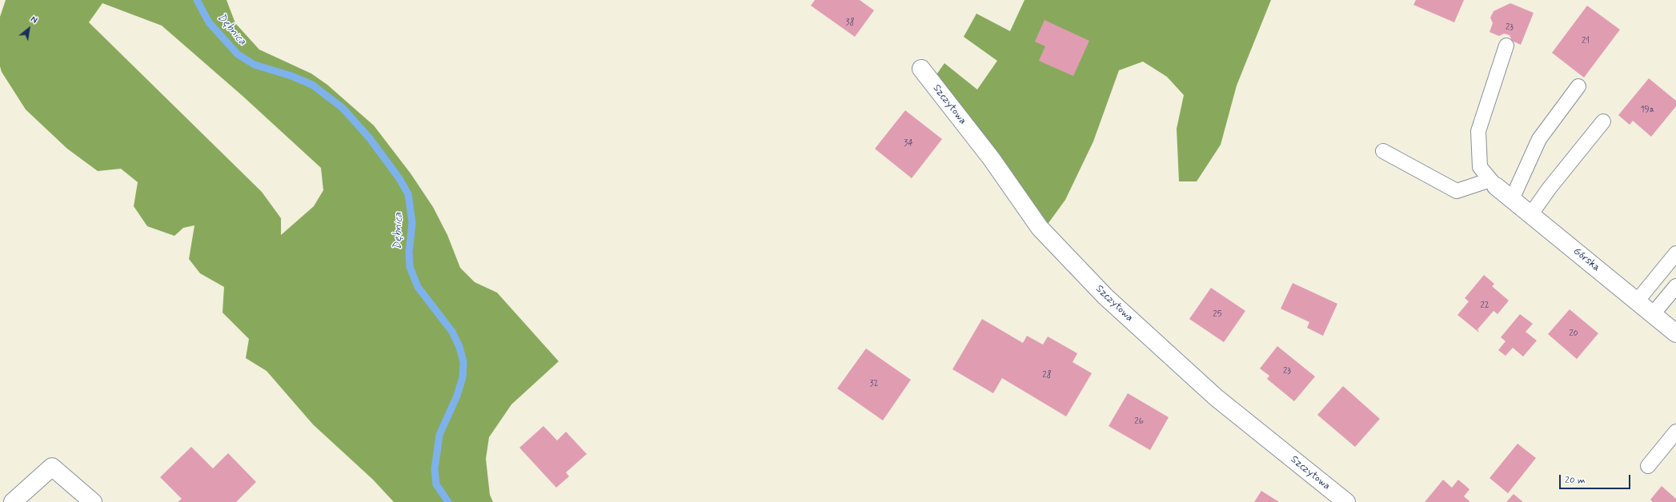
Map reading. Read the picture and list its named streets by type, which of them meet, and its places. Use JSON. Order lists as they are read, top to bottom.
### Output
{
  "streets": {
    "street": ["Szczytowa", "Górska"]
  },
  "water": ["Dębnica"],
  "house_numbers": [
    "38",
    "23",
    "21",
    "19a",
    "34",
    "22",
    "25",
    "20",
    "23",
    "28",
    "32",
    "26"
  ],
  "scale_bar": "20 m",
  "north": "top right"
}
